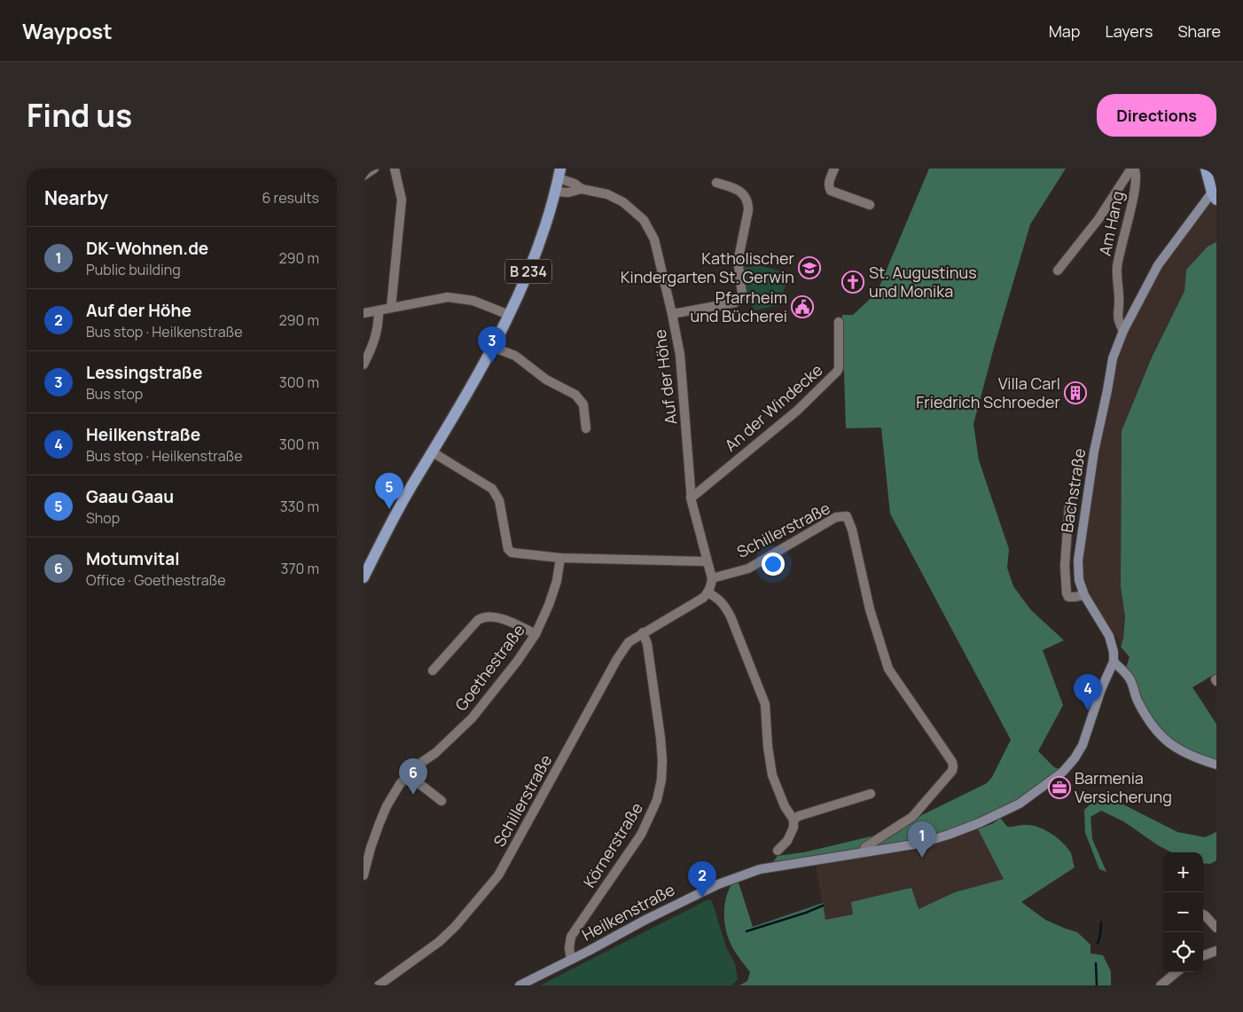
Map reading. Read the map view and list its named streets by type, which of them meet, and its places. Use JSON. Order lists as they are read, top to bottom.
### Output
{
  "streets": {
    "main road": ["B 234"],
    "street": [
      "Am Hang",
      "Auf der Höhe",
      "An der Windecke",
      "Bachstraße",
      "Schillerstraße",
      "Goethestraße",
      "Körnerstraße",
      "Heilkenstraße"
    ]
  },
  "crossings": [
    ["Am Hang", "Bachstraße"],
    ["B 234", "Auf der Höhe"],
    ["Auf der Höhe", "An der Windecke"],
    ["Auf der Höhe", "Schillerstraße"],
    ["Bachstraße", "Heilkenstraße"],
    ["Schillerstraße", "Körnerstraße"],
    ["Schillerstraße", "Heilkenstraße"],
    ["Körnerstraße", "Heilkenstraße"]
  ],
  "places": {
    "school or university": ["Katholischer Kindergarten St. Gerwin"],
    "church": ["St. Augustinus und Monika"],
    "public building": ["Pfarrheim und Bücherei"],
    "building": ["Villa Carl Friedrich Schroeder"],
    "office": ["Barmenia Versicherung"]
  },
  "page": {
    "header": "Waypost",
    "nav": ["Map", "Layers", "Share"],
    "title": "Find us",
    "buttons": "Directions",
    "heading": ["Nearby", "6 results"],
    "list": [
      {
        "mark": "1",
        "name": "DK-Wohnen.de",
        "note": "Public building",
        "value": "290 m"
      },
      {
        "mark": "2",
        "name": "Auf der Höhe",
        "note": "Bus stop · Heilkenstraße",
        "value": "290 m"
      },
      {
        "mark": "3",
        "name": "Lessingstraße",
        "note": "Bus stop",
        "value": "300 m"
      },
      {
        "mark": "4",
        "name": "Heilkenstraße",
        "note": "Bus stop · Heilkenstraße",
        "value": "300 m"
      },
      {
        "mark": "5",
        "name": "Gaau Gaau",
        "note": "Shop",
        "value": "330 m"
      },
      {
        "mark": "6",
        "name": "Motumvital",
        "note": "Office · Goethestraße",
        "value": "370 m"
      }
    ],
    "pins": [
      "3",
      "5",
      "4",
      "6",
      "1",
      "2"
    ],
    "map_buttons": ["+", "−"]
  }
}
